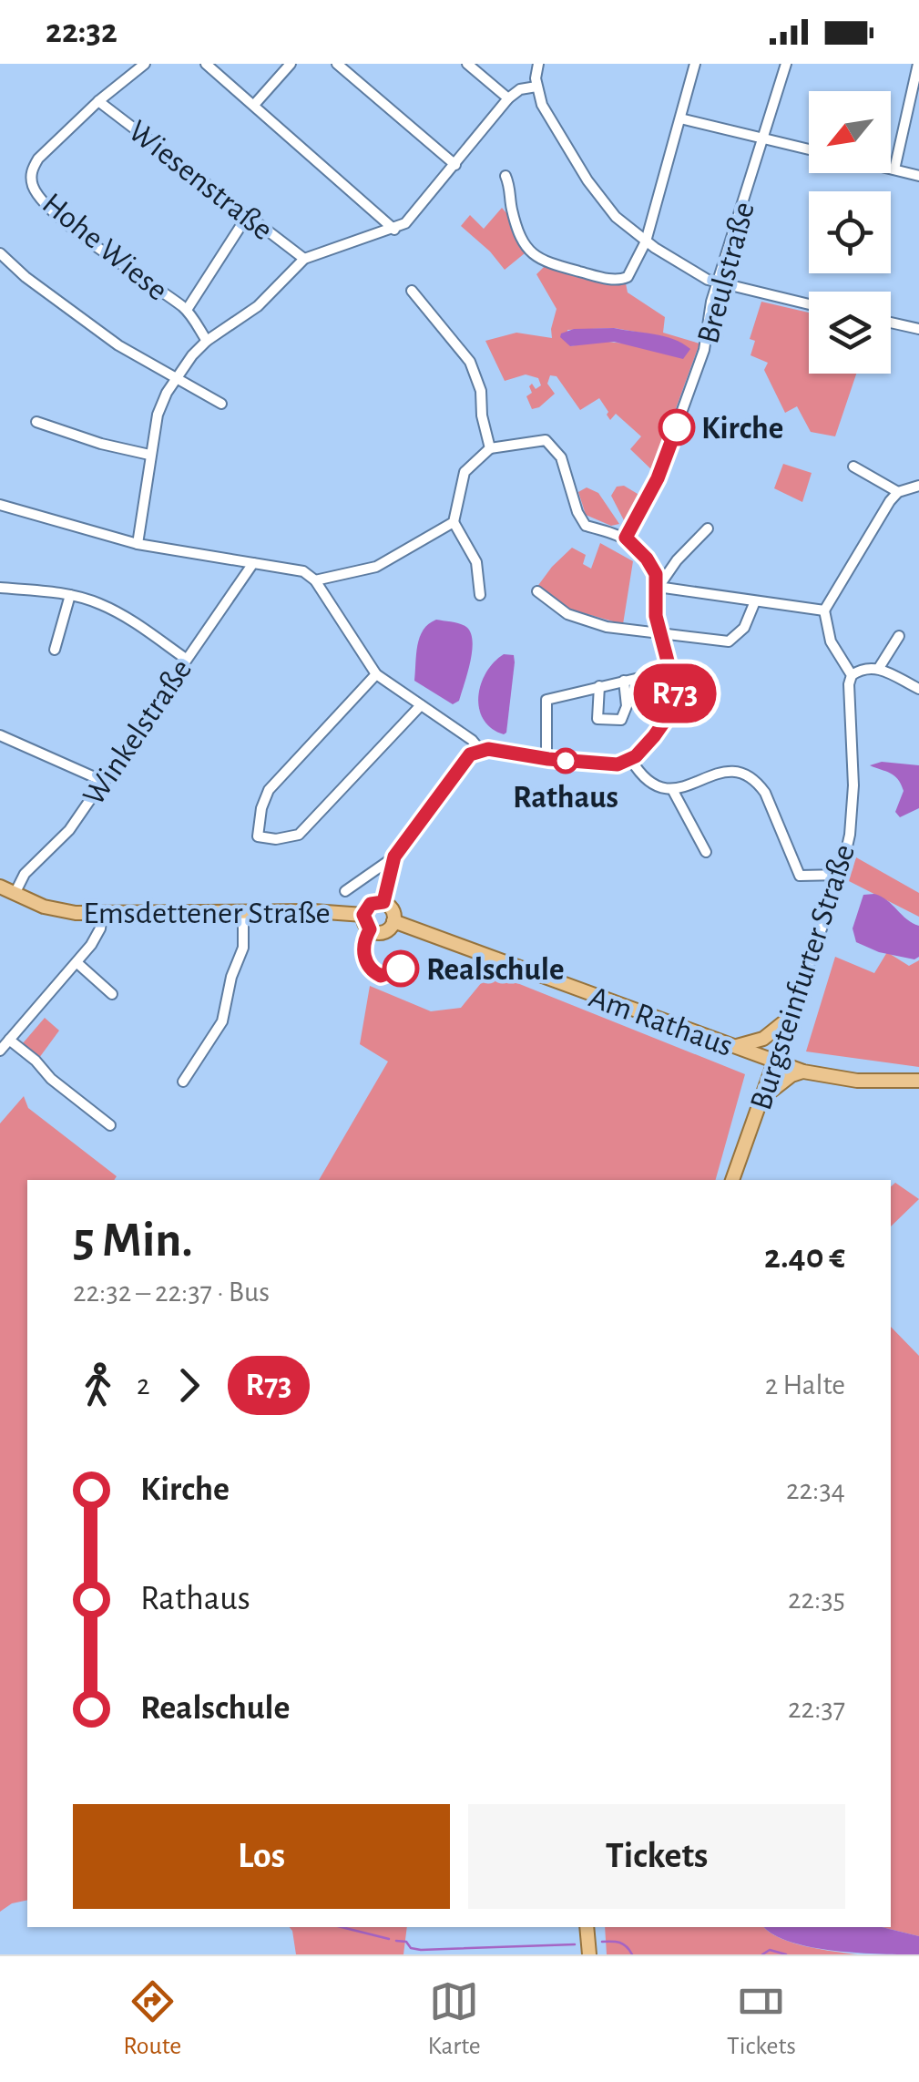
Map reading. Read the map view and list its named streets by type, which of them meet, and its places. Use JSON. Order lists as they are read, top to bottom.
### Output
{
  "streets": {
    "main road": ["Emsdettener Straße", "Burgsteinfurter Straße", "Am Rathaus"],
    "street": [
      "Wiesenstraße",
      "Hohe Wiese",
      "Breulstraße",
      "Winkelstraße"
    ]
  },
  "crossings": [
    ["Wiesenstraße", "Hohe Wiese"],
    ["Winkelstraße", "Emsdettener Straße"],
    ["Emsdettener Straße", "Am Rathaus"],
    ["Burgsteinfurter Straße", "Am Rathaus"]
  ],
  "places": ["Kirche", "Rathaus", "Realschule"],
  "lines": ["bus line R73"],
  "north": "bottom left",
  "page": {
    "status": "22:32",
    "on_map": "R73",
    "heading": ["5 Min.", "22:32 – 22:37 · Bus", "2.40 €"],
    "legs": ["2", "R73", "2 Halte"],
    "list": [
      {
        "name": "Kirche",
        "value": "22:34"
      },
      {
        "name": "Rathaus",
        "value": "22:35"
      },
      {
        "name": "Realschule",
        "value": "22:37"
      }
    ],
    "buttons": ["Los", "Tickets"],
    "tabs": ["Route", "Karte", "Tickets"]
  }
}
